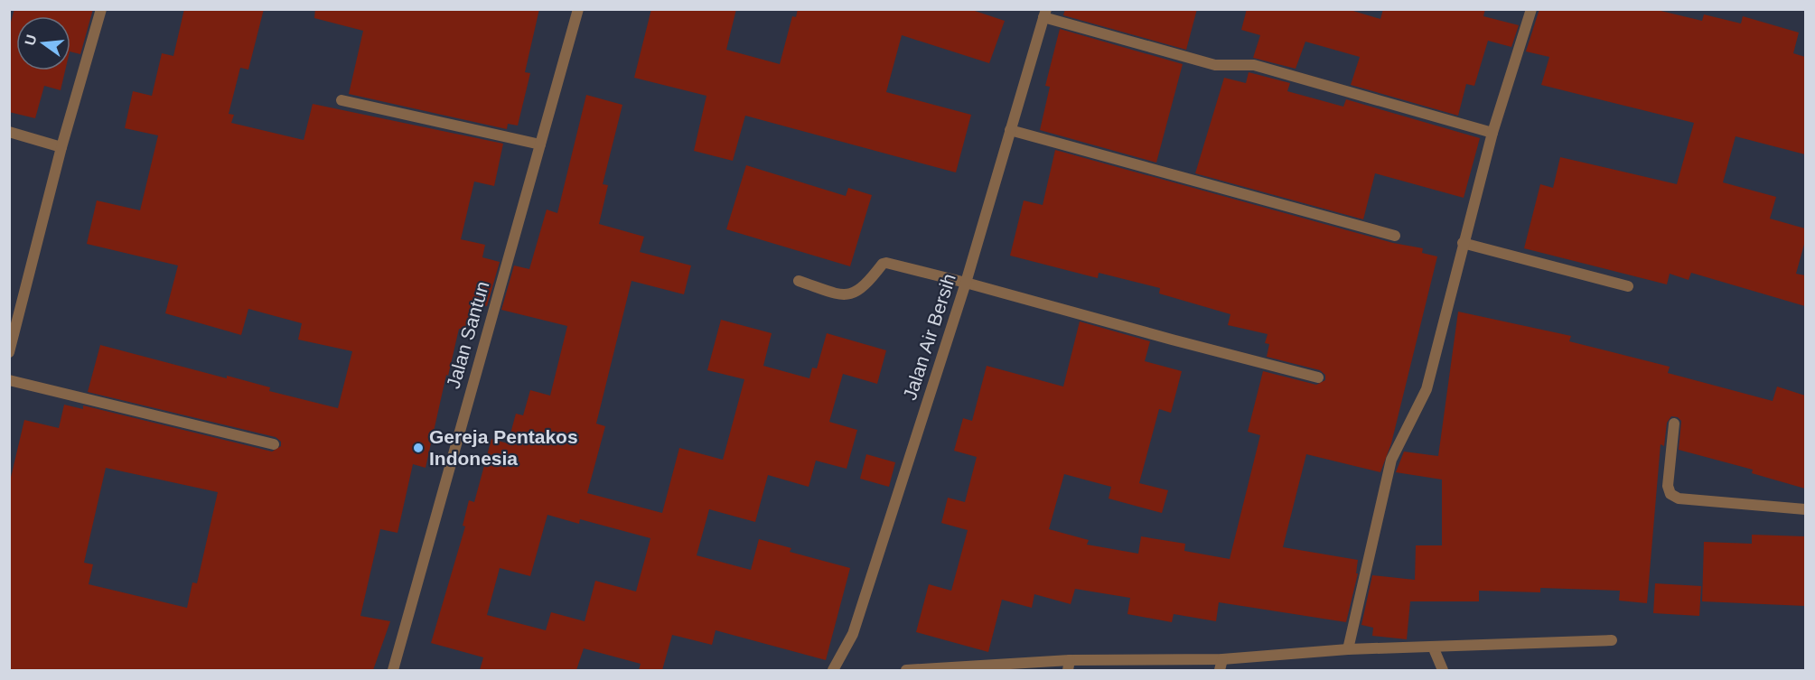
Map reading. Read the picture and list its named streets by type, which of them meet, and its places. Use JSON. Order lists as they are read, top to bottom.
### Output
{
  "streets": {
    "street": ["Jalan Santun", "Jalan Air Bersih"]
  },
  "places": ["Gereja Pentakos Indonesia"],
  "north": "left"
}
